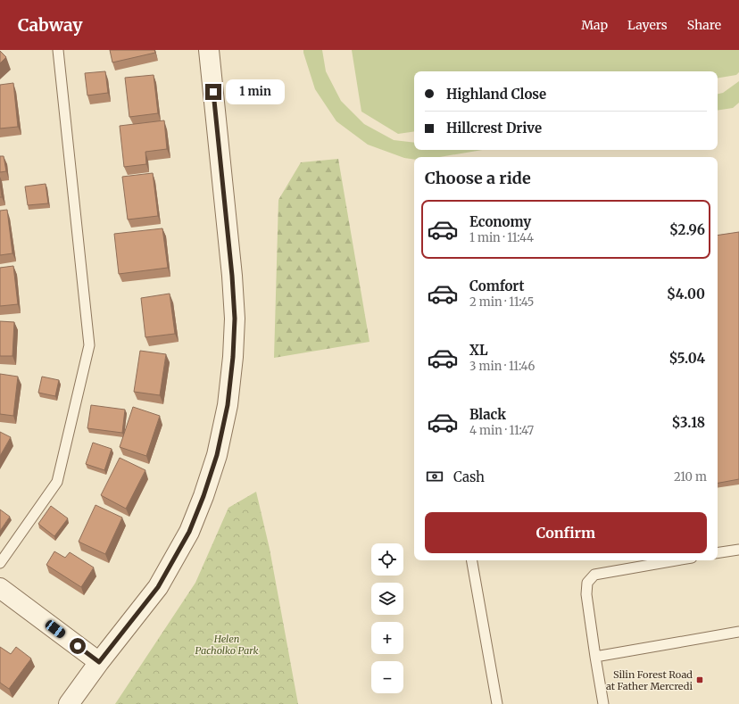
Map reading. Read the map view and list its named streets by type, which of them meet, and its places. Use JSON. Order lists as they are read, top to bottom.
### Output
{
  "parks": ["Helen Pacholko Park"],
  "places": {
    "transit": ["Silin Forest Road at Father Mercredi"]
  },
  "page": {
    "header": "Cabway",
    "nav": ["Map", "Layers", "Share"],
    "banner": ["Highland Close", "Hillcrest Drive"],
    "bubble": "1 min",
    "heading": "Choose a ride",
    "list": [
      {
        "name": "Economy",
        "note": "1 min · 11:44",
        "value": "$2.96"
      },
      {
        "name": "Comfort",
        "note": "2 min · 11:45",
        "value": "$4.00"
      },
      {
        "name": "XL",
        "note": "3 min · 11:46",
        "value": "$5.04"
      },
      {
        "name": "Black",
        "note": "4 min · 11:47",
        "value": "$3.18"
      }
    ],
    "pay": ["Cash", "210 m"],
    "buttons": "Confirm",
    "map_buttons": ["+", "−"]
  }
}
